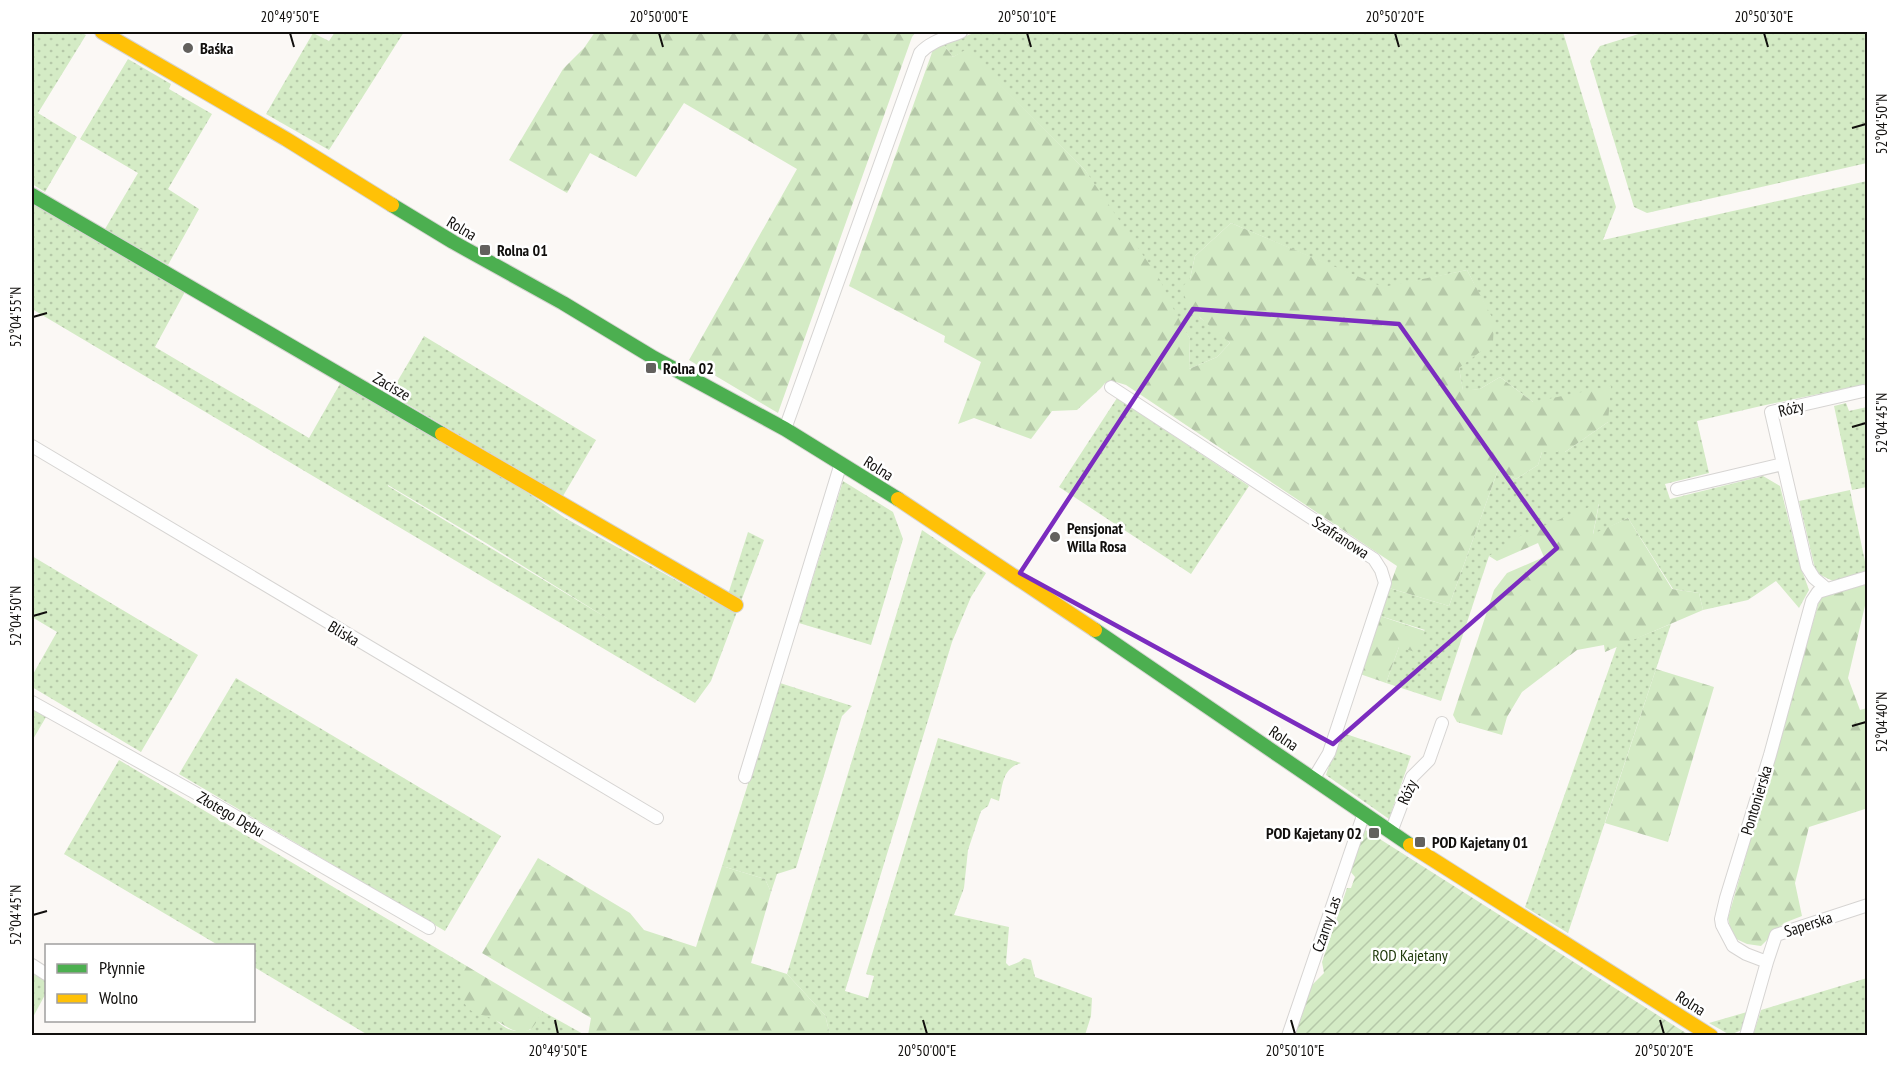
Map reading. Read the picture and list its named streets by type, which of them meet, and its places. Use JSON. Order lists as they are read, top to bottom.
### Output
{
  "streets": {
    "street": [
      "Rolna",
      "Zacisze",
      "Róży",
      "Szafranowa",
      "Bliska",
      "Pontonierska",
      "Złotego Dębu",
      "Czarny Las",
      "Saperska"
    ]
  },
  "crossings": [
    ["Rolna", "Róży"],
    ["Rolna", "Szafranowa"],
    ["Rolna", "Czarny Las"],
    ["Róży", "Pontonierska"],
    ["Pontonierska", "Saperska"]
  ],
  "parks": ["ROD Kajetany"],
  "places": {
    "other": ["Baśka", "Pensjonat Willa Rosa"],
    "transit": [
      "Rolna 01",
      "Rolna 02",
      "POD Kajetany 02",
      "POD Kajetany 01"
    ]
  },
  "legend": ["Płynnie", "Wolno"],
  "coordinates": [
    "20°49'50\"E",
    "20°50'00\"E",
    "20°50'10\"E",
    "20°50'20\"E",
    "20°50'30\"E",
    "52°04'50\"N",
    "52°04'55\"N",
    "52°04'45\"N",
    "52°04'40\"N"
  ]
}
